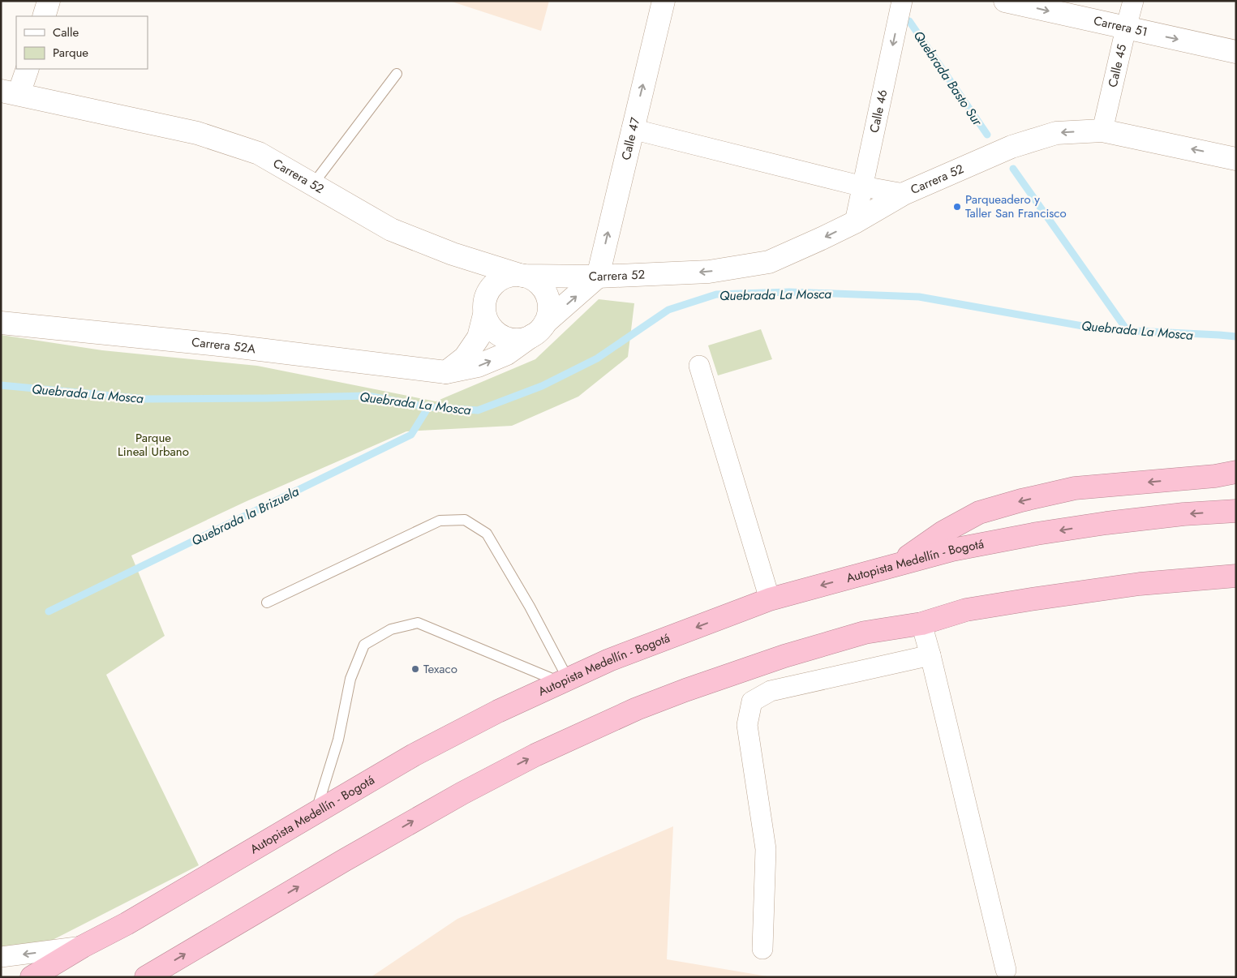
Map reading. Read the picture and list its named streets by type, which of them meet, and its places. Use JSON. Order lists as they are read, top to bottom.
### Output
{
  "streets": {
    "highway": ["Autopista Medellín - Bogotá"],
    "street": [
      "Carrera 51",
      "Calle 45",
      "Calle 46",
      "Calle 47",
      "Carrera 52",
      "Carrera 52A"
    ]
  },
  "crossings": [
    ["Carrera 51", "Calle 45"],
    ["Calle 45", "Carrera 52"],
    ["Calle 46", "Carrera 52"],
    ["Calle 47", "Carrera 52"],
    ["Calle 47", "Carrera 52A"],
    ["Carrera 52", "Carrera 52A"]
  ],
  "one_way": ["Carrera 51", "Calle 46", "Calle 47"],
  "water": ["Quebrada Basto Sur", "Quebrada La Mosca", "Quebrada la Brizuela"],
  "parks": ["Parque Lineal Urbano"],
  "places": ["Parqueadero y Taller San Francisco", "Texaco"],
  "legend": ["Calle", "Parque"]
}
